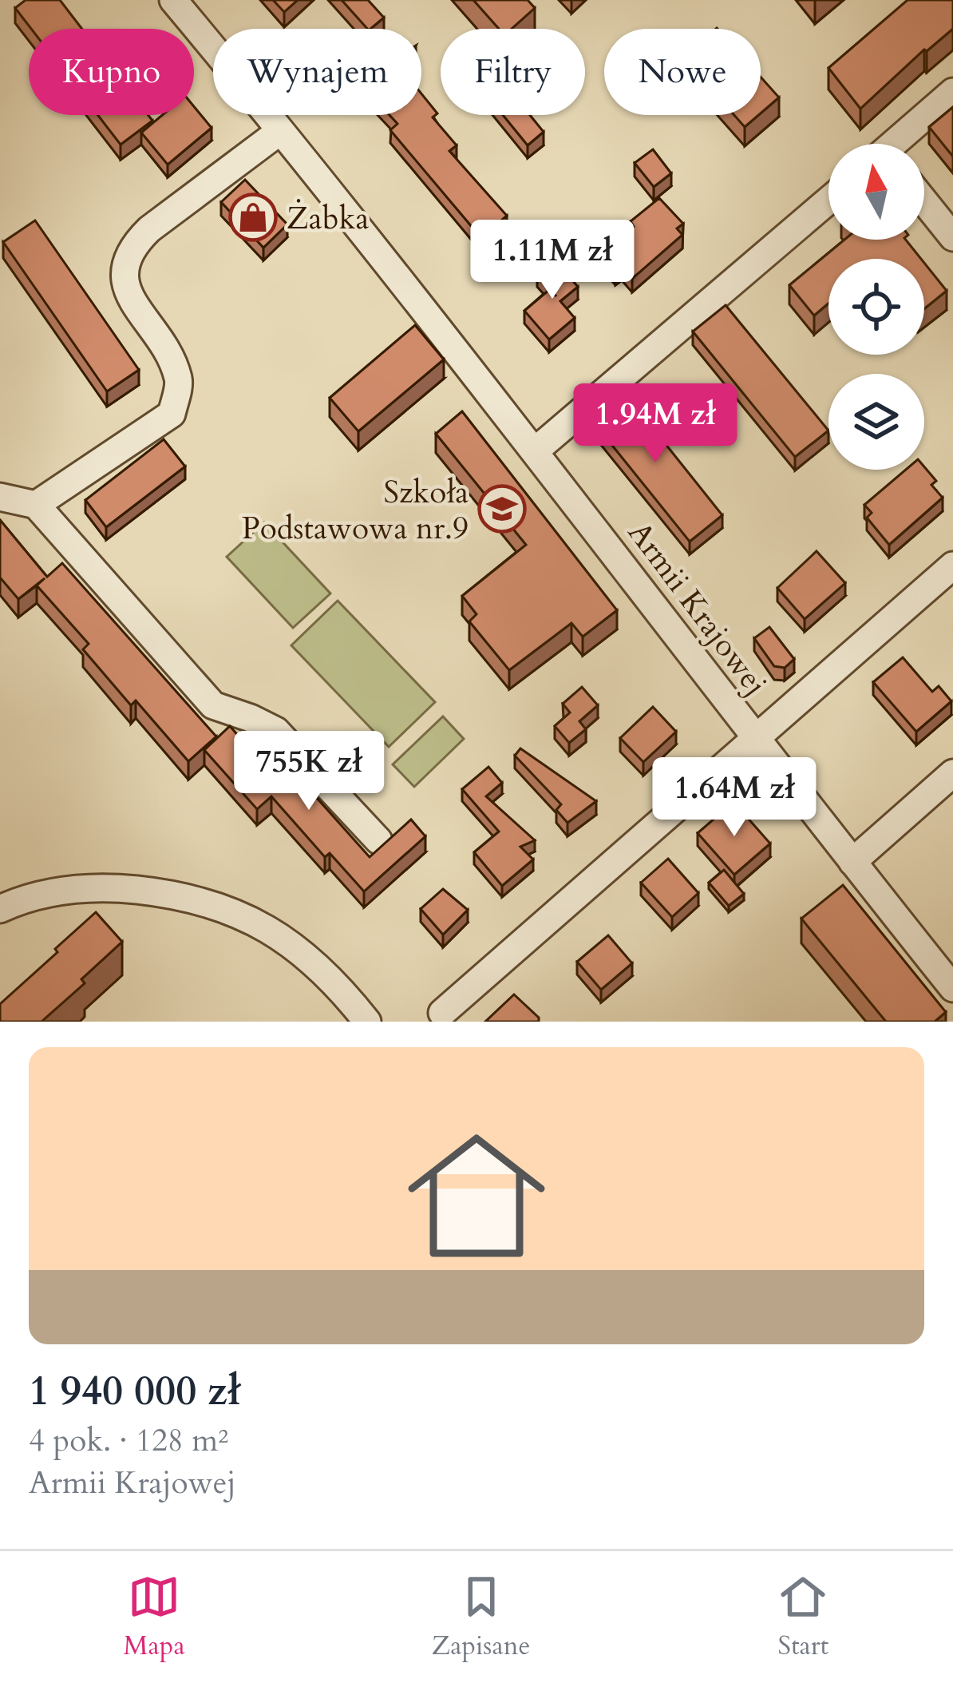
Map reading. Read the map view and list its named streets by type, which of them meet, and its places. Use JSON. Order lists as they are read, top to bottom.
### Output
{
  "streets": {
    "street": ["Armii Krajowej"]
  },
  "places": {
    "shop": ["Żabka"],
    "school or university": ["Szkoła Podstawowa nr.9"]
  },
  "north": "top",
  "page": {
    "chip": [
      "Kupno",
      "Wynajem",
      "Filtry",
      "Nowe"
    ],
    "price": [
      "1.11M zł",
      "1.94M zł",
      "755K zł",
      "1.64M zł"
    ],
    "list": [
      {
        "name": "1 940 000 zł",
        "note": "4 pok. · 128 m² · Armii Krajowej"
      }
    ],
    "tabs": ["Mapa", "Zapisane", "Start"]
  }
}
